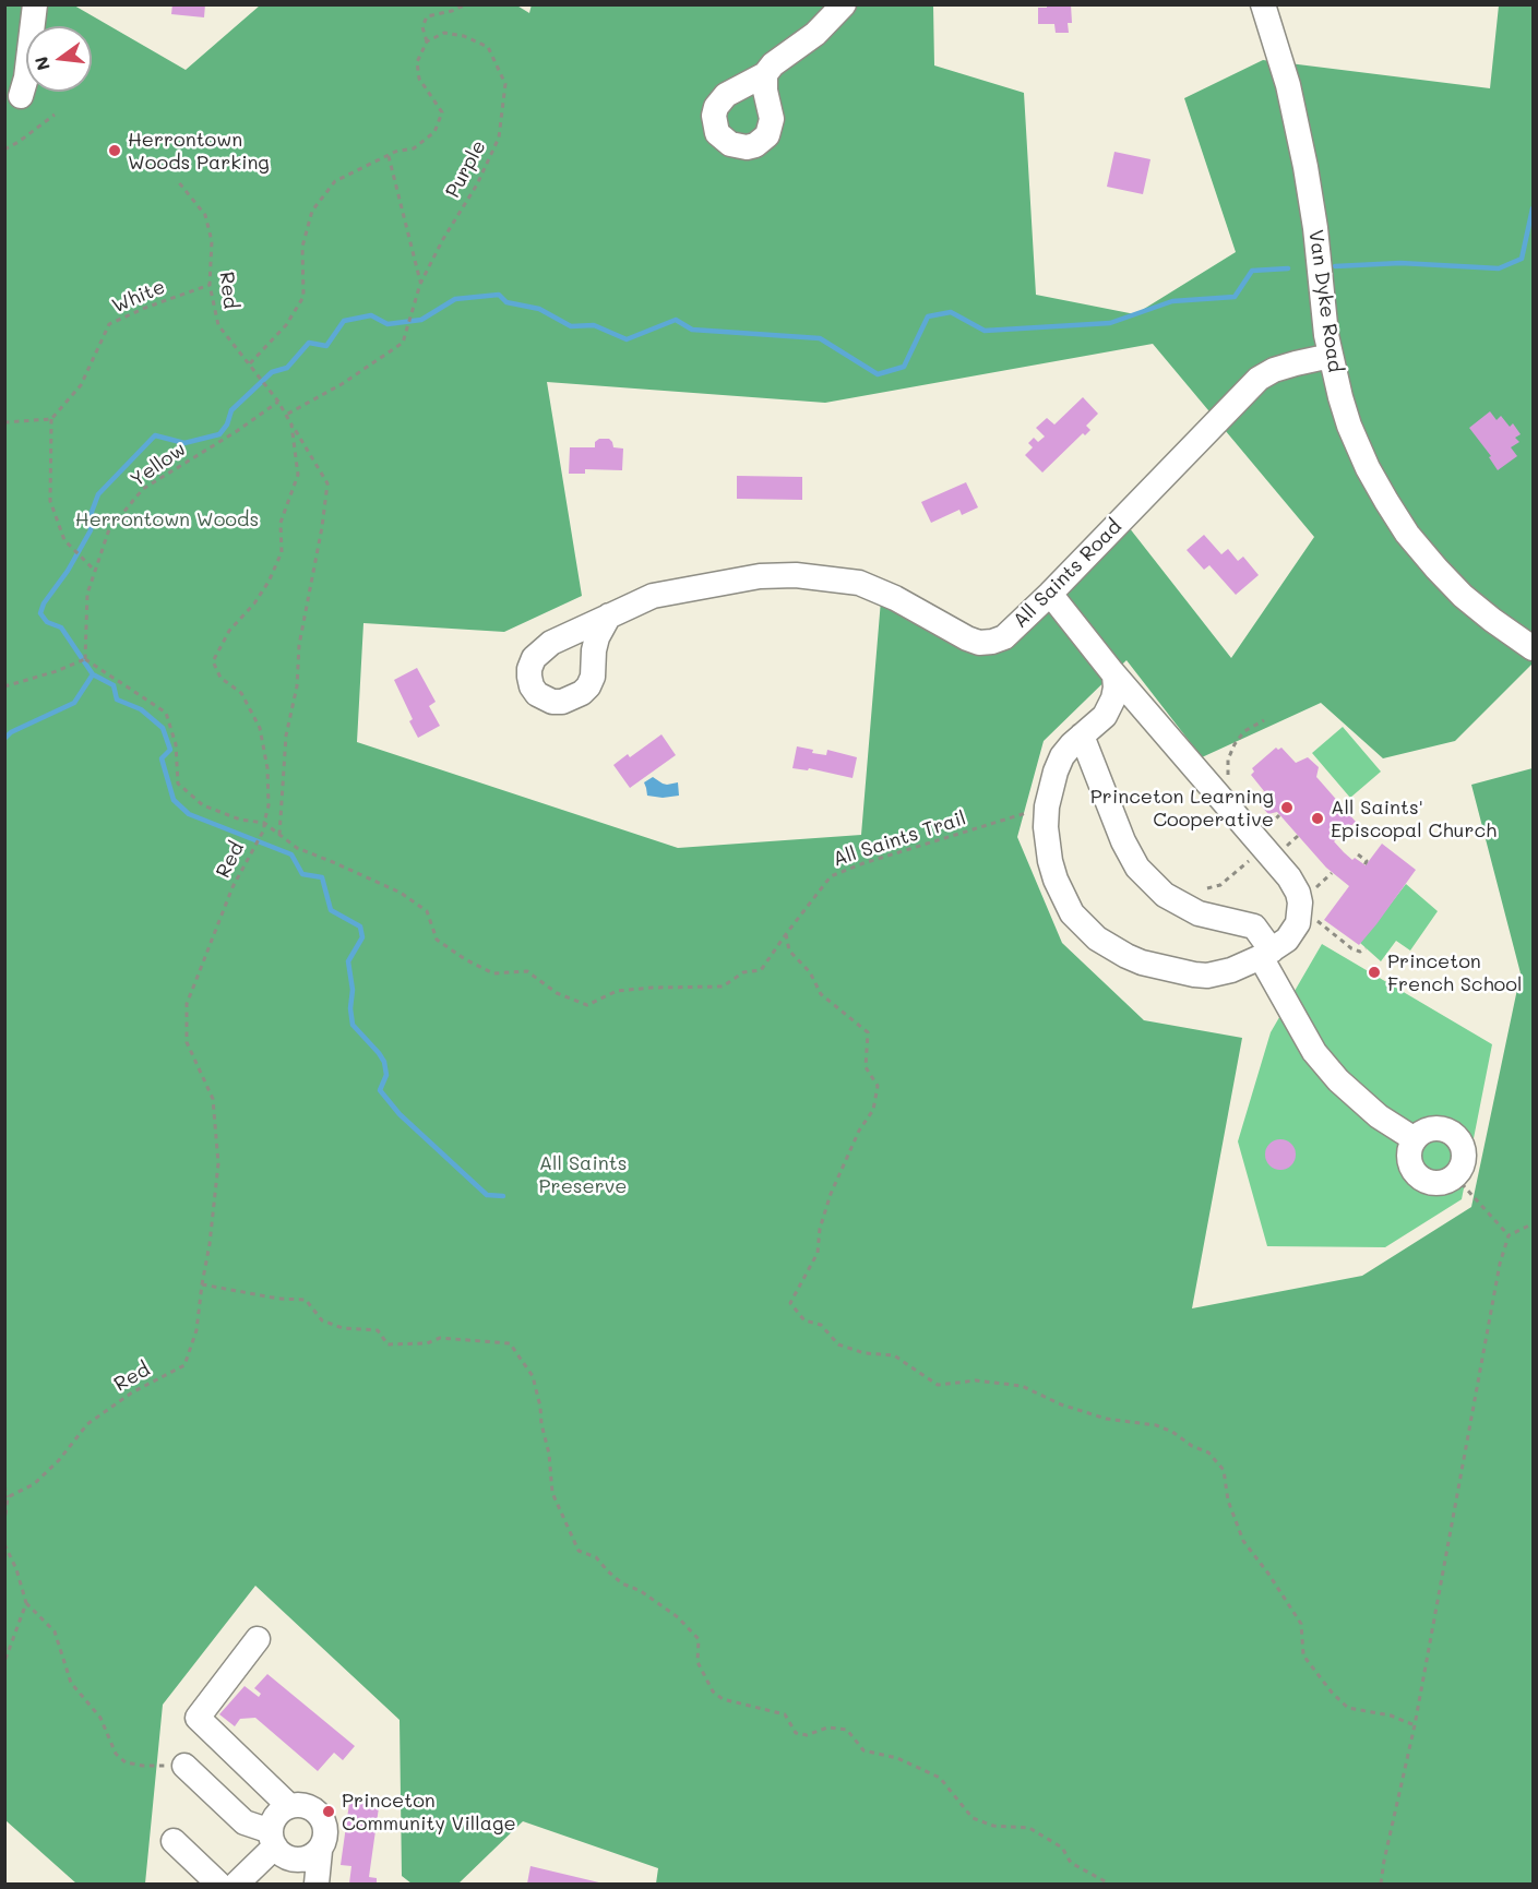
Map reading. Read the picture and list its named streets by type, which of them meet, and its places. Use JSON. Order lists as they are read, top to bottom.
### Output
{
  "streets": {
    "street": ["Van Dyke Road", "All Saints Road"],
    "path": [
      "Purple",
      "Red",
      "White",
      "Yellow",
      "All Saints Trail"
    ]
  },
  "crossings": [
    ["Purple", "Red"],
    ["Red", "White"],
    ["Red", "Yellow"],
    ["Red", "All Saints Trail"],
    ["Van Dyke Road", "All Saints Road"]
  ],
  "parks": ["Herrontown Woods", "All Saints Preserve"],
  "places": [
    "Herrontown Woods Parking",
    "Princeton Learning Cooperative",
    "All Saints' Episcopal Church",
    "Princeton French School",
    "Princeton Community Village"
  ],
  "north": "left"
}
